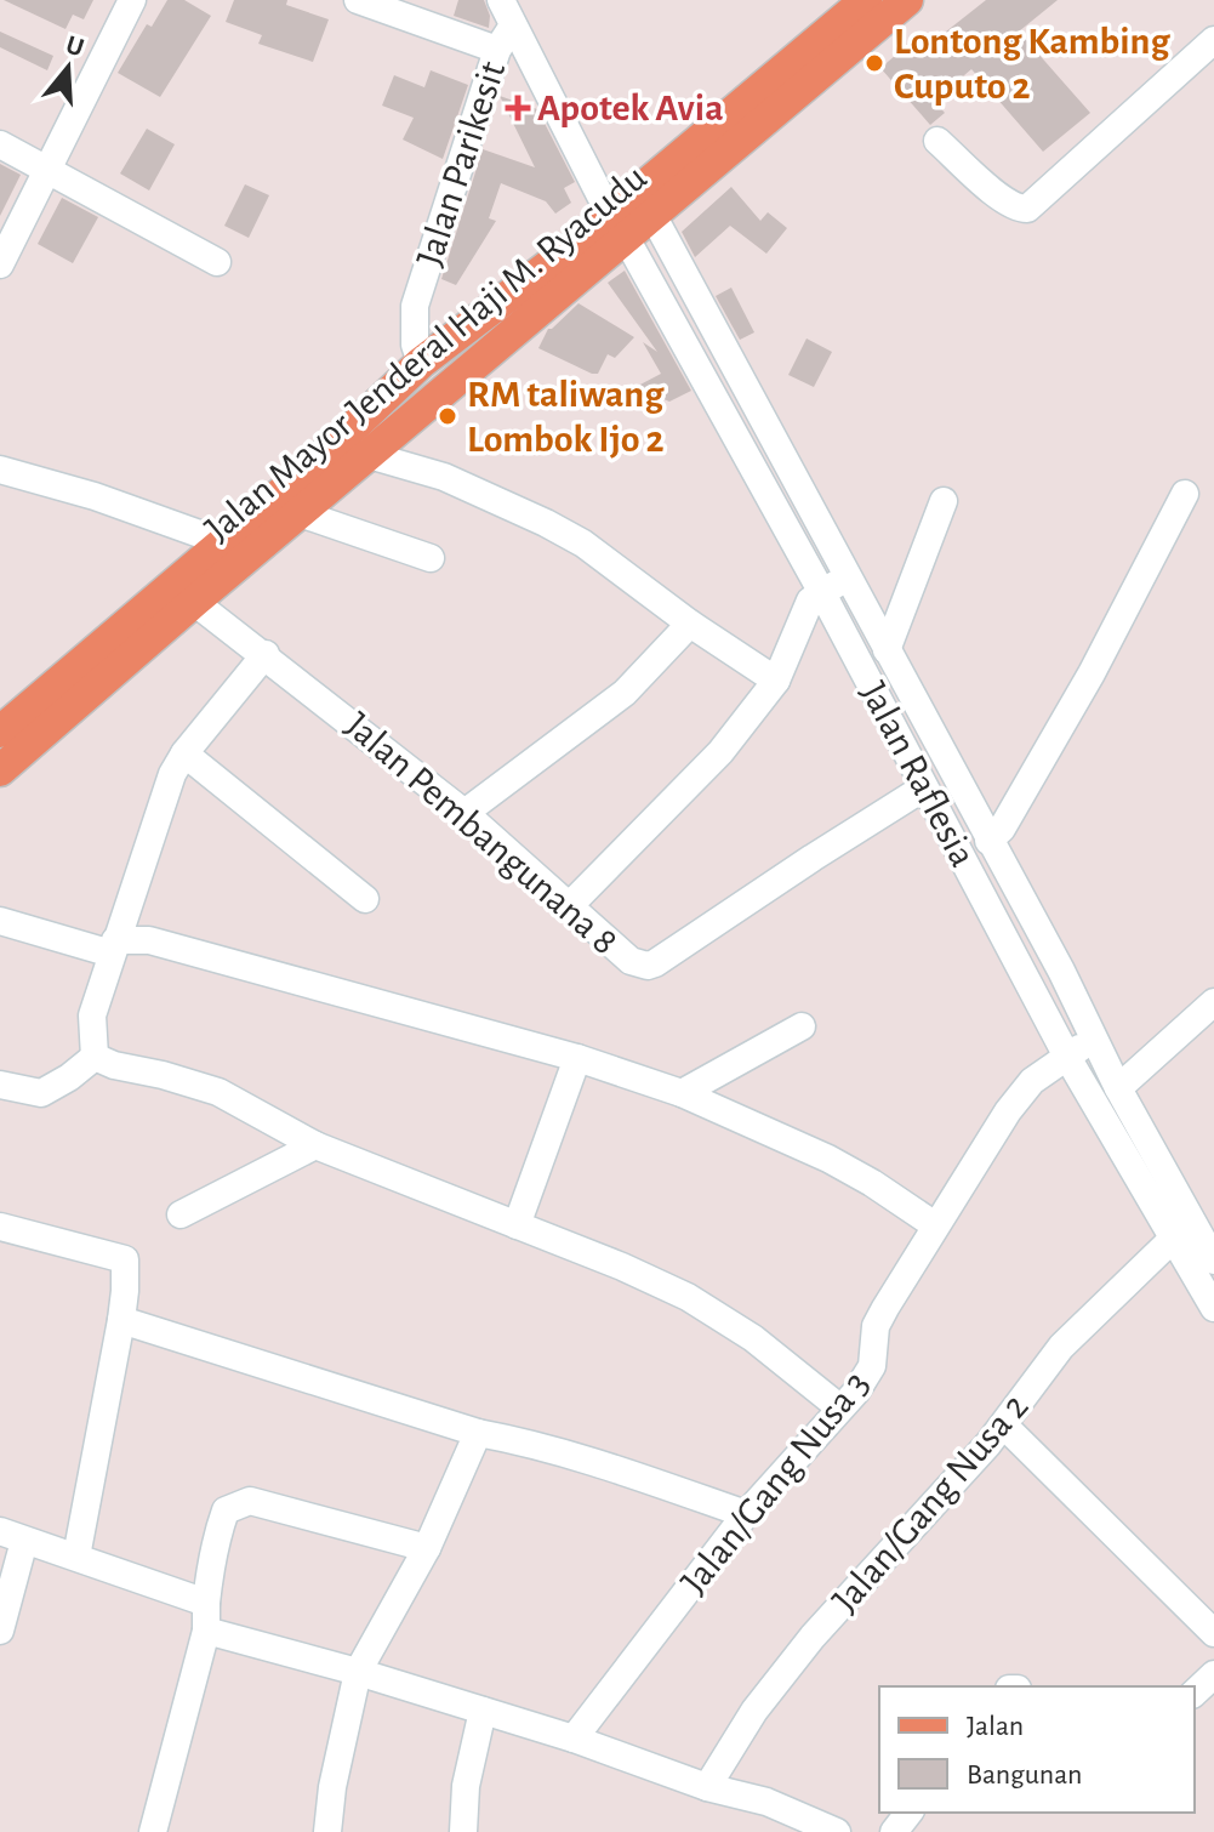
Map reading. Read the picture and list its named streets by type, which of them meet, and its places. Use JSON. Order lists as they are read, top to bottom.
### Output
{
  "streets": {
    "main road": ["Jalan Mayor Jenderal Haji M. Ryacudu"],
    "street": [
      "Jalan Parikesit",
      "Jalan Raflesia",
      "Jalan Pembangunana 8",
      "Jalan/Gang Nusa 3",
      "Jalan/Gang Nusa 2"
    ]
  },
  "crossings": [
    ["Jalan Parikesit", "Jalan Mayor Jenderal Haji M. Ryacudu"],
    ["Jalan Parikesit", "Jalan Raflesia"],
    ["Jalan Mayor Jenderal Haji M. Ryacudu", "Jalan Raflesia"],
    ["Jalan Mayor Jenderal Haji M. Ryacudu", "Jalan Pembangunana 8"],
    ["Jalan Raflesia", "Jalan Pembangunana 8"],
    ["Jalan Raflesia", "Jalan/Gang Nusa 3"],
    ["Jalan Raflesia", "Jalan/Gang Nusa 2"]
  ],
  "places": {
    "other": ["Lontong Kambing Cuputo 2", "RM taliwang Lombok Ijo 2"],
    "health": ["Apotek Avia"]
  },
  "legend": ["Jalan", "Bangunan"],
  "north": "top"
}
